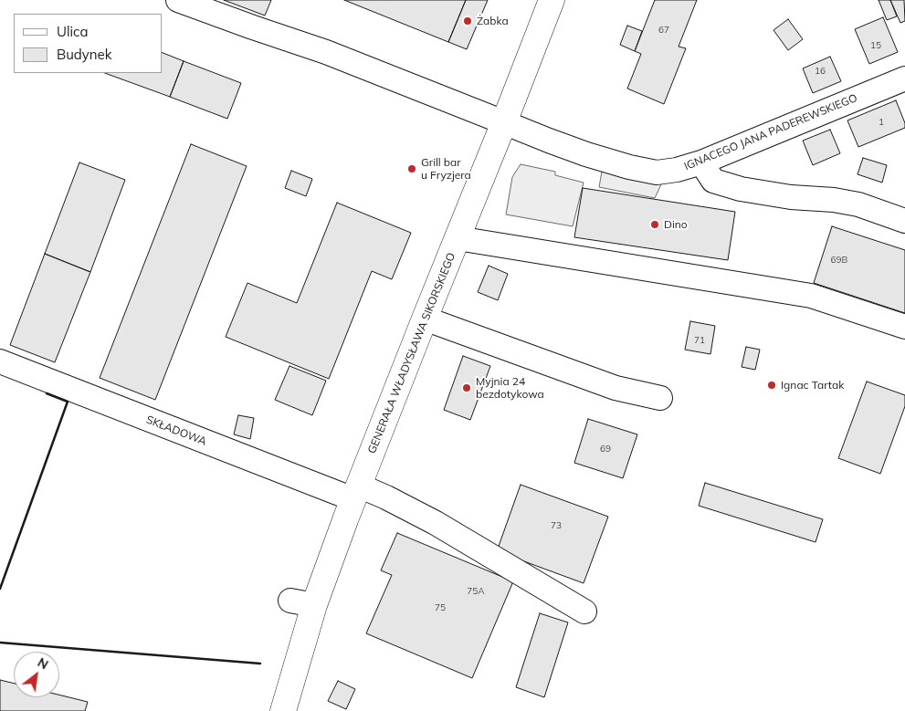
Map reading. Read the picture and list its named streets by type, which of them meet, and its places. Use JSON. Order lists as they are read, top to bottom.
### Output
{
  "streets": {
    "main road": ["GENERAŁA WŁADYSŁAWA SIKORSKIEGO"],
    "street": ["IGNACEGO JANA PADEREWSKIEGO", "SKŁADOWA"]
  },
  "crossings": [
    ["IGNACEGO JANA PADEREWSKIEGO", "GENERAŁA WŁADYSŁAWA SIKORSKIEGO"],
    ["GENERAŁA WŁADYSŁAWA SIKORSKIEGO", "SKŁADOWA"]
  ],
  "places": [
    "Żabka",
    "Grill bar u Fryzjera",
    "Dino",
    "Ignac Tartak",
    "Myjnia 24 bezdotykowa"
  ],
  "house_numbers": [
    "67",
    "15",
    "16",
    "1",
    "69B",
    "71",
    "69",
    "73",
    "75A",
    "75"
  ],
  "legend": ["Ulica", "Budynek"],
  "north": "top right"
}
